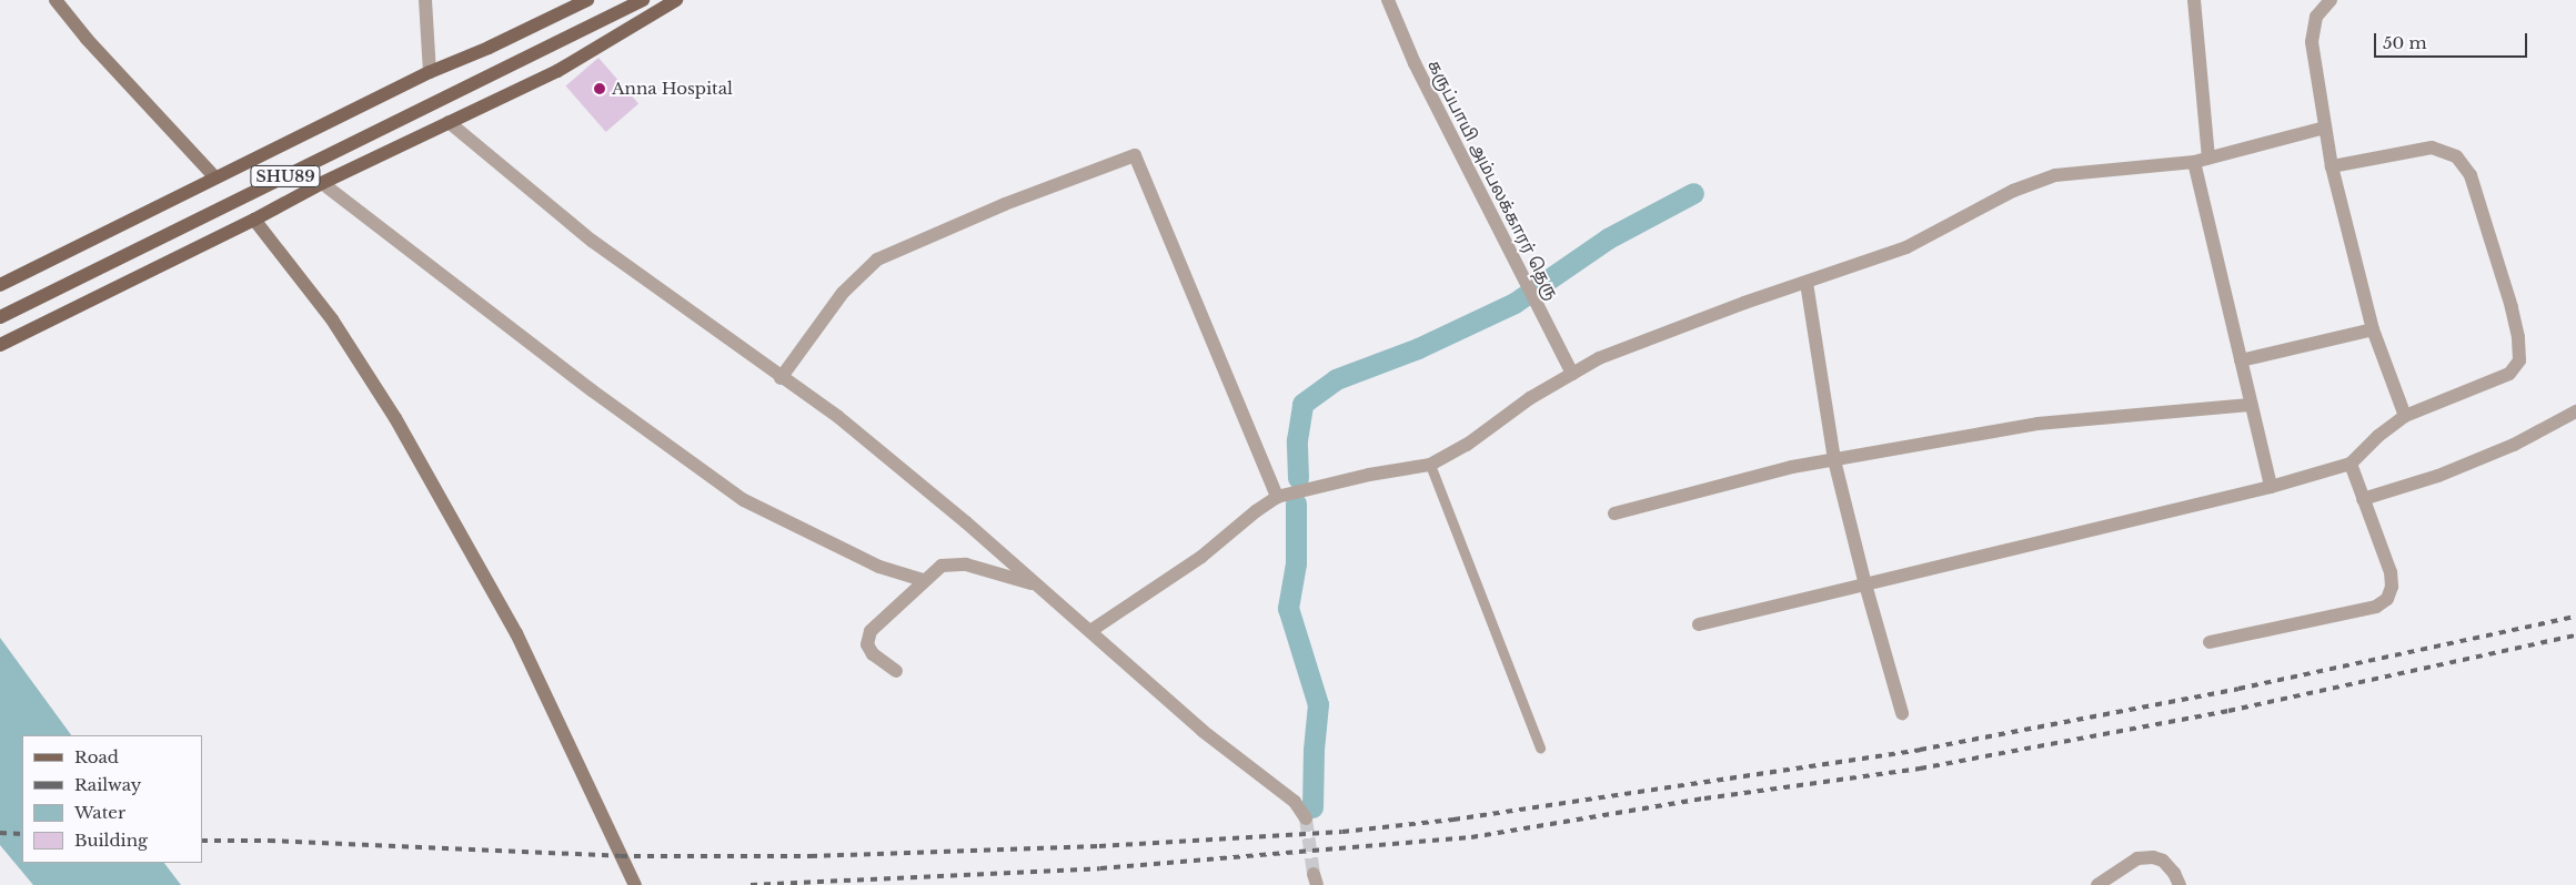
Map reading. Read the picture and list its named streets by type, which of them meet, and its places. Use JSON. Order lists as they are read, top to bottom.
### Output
{
  "streets": {
    "main road": ["SHU89"],
    "street": ["கருப்பாயி அம்பலக்காரர் தெரு"]
  },
  "places": ["Anna Hospital"],
  "legend": [
    "Road",
    "Railway",
    "Water",
    "Building"
  ],
  "scale_bar": "50 m"
}
